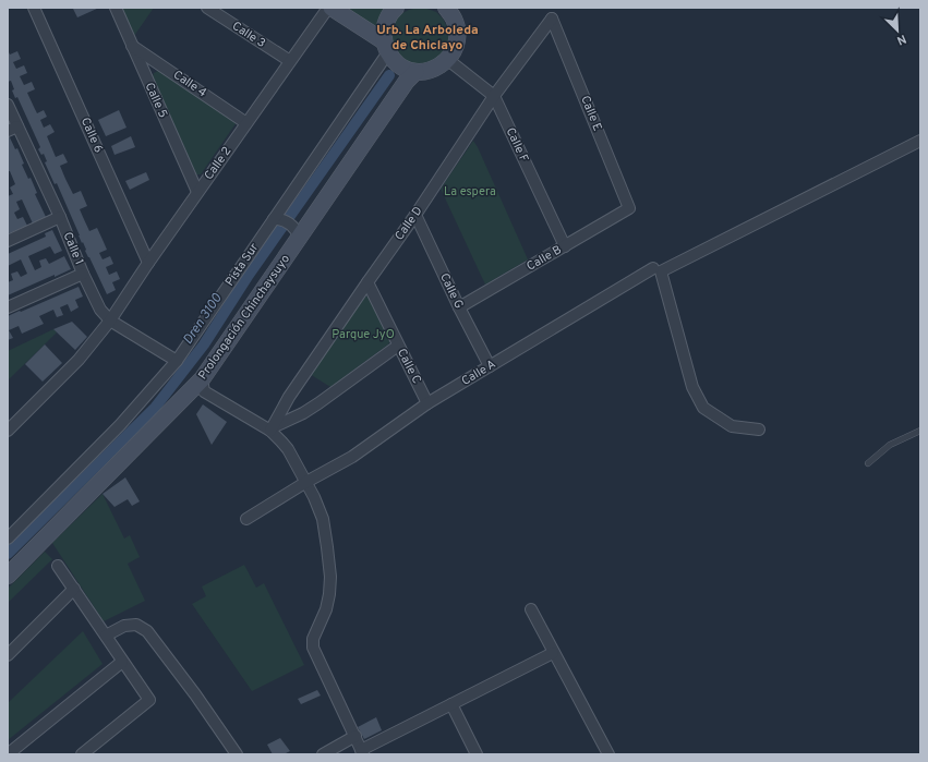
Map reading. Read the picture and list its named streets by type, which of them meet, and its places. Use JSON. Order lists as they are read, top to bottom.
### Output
{
  "streets": {
    "street": [
      "Calle 3",
      "Calle 4",
      "Calle 5",
      "Calle E",
      "Calle 6",
      "Calle F",
      "Calle 2",
      "Calle D",
      "Calle 1",
      "Calle B",
      "Pista Sur",
      "Calle G",
      "Prolongación Chinchaysuyo",
      "Calle C",
      "Calle A"
    ]
  },
  "crossings": [
    ["Calle 3", "Calle 2"],
    ["Calle 4", "Calle 5"],
    ["Calle 4", "Calle 2"],
    ["Calle 5", "Calle 2"],
    ["Calle E", "Calle D"],
    ["Calle E", "Calle B"],
    ["Calle 6", "Calle 2"],
    ["Calle F", "Calle D"],
    ["Calle F", "Calle B"],
    ["Calle 2", "Calle 1"],
    ["Calle D", "Calle G"],
    ["Calle D", "Calle C"],
    ["Calle 1", "Pista Sur"],
    ["Calle B", "Calle G"],
    ["Calle G", "Calle A"],
    ["Calle C", "Calle A"]
  ],
  "districts": ["Urb. La Arboleda de Chiclayo"],
  "water": ["Dren 3100"],
  "parks": ["La espera", "Parque JyO"],
  "north": "bottom right"
}
